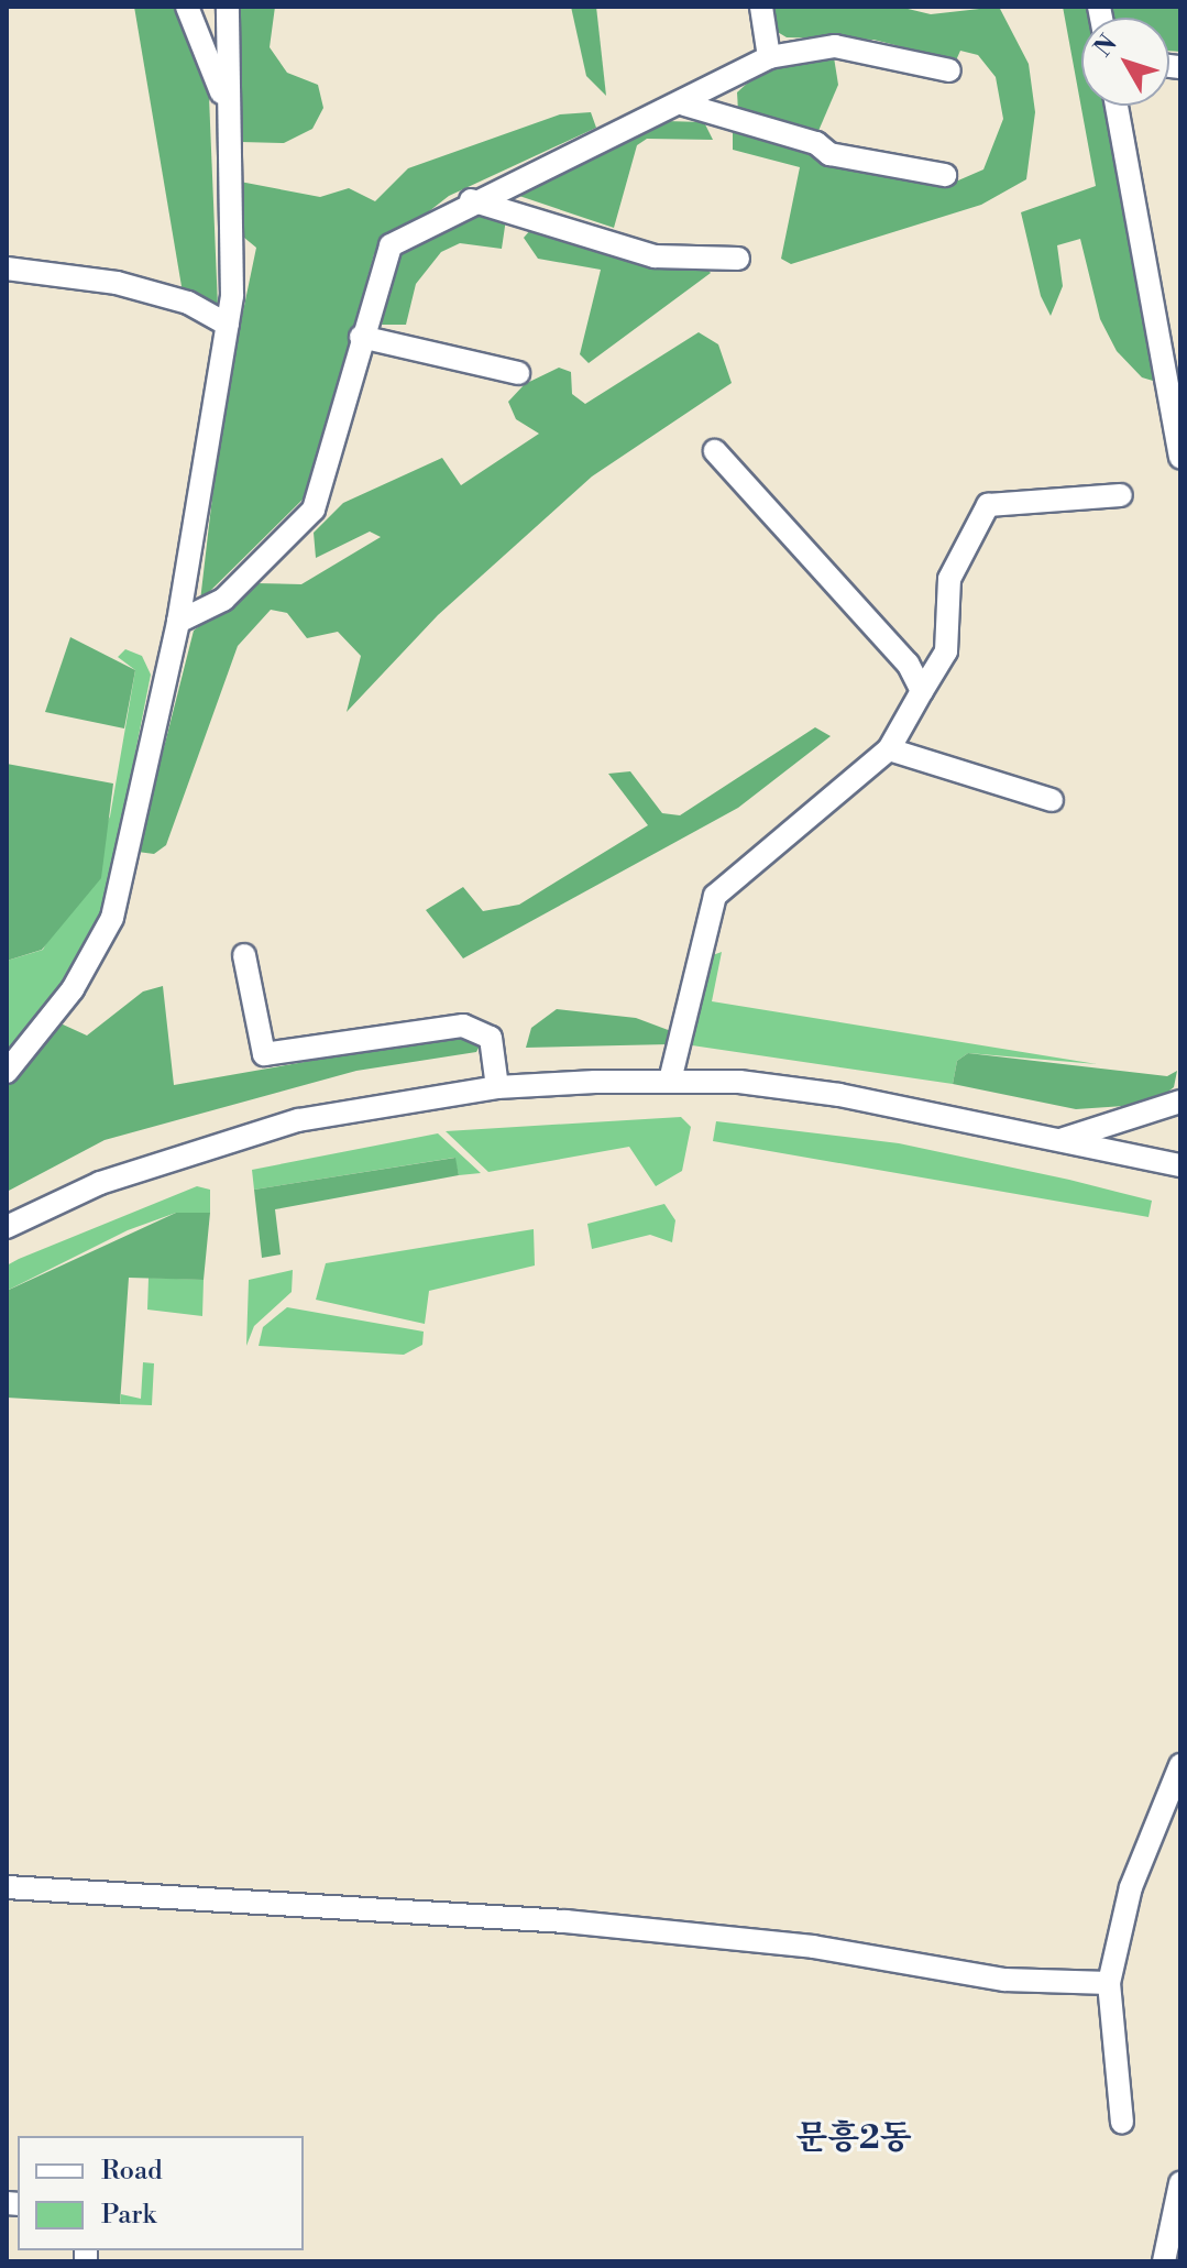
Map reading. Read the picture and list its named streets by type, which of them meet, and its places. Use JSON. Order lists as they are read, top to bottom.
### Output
{
  "districts": ["문흥2동"],
  "legend": ["Road", "Park"],
  "north": "top left"
}
